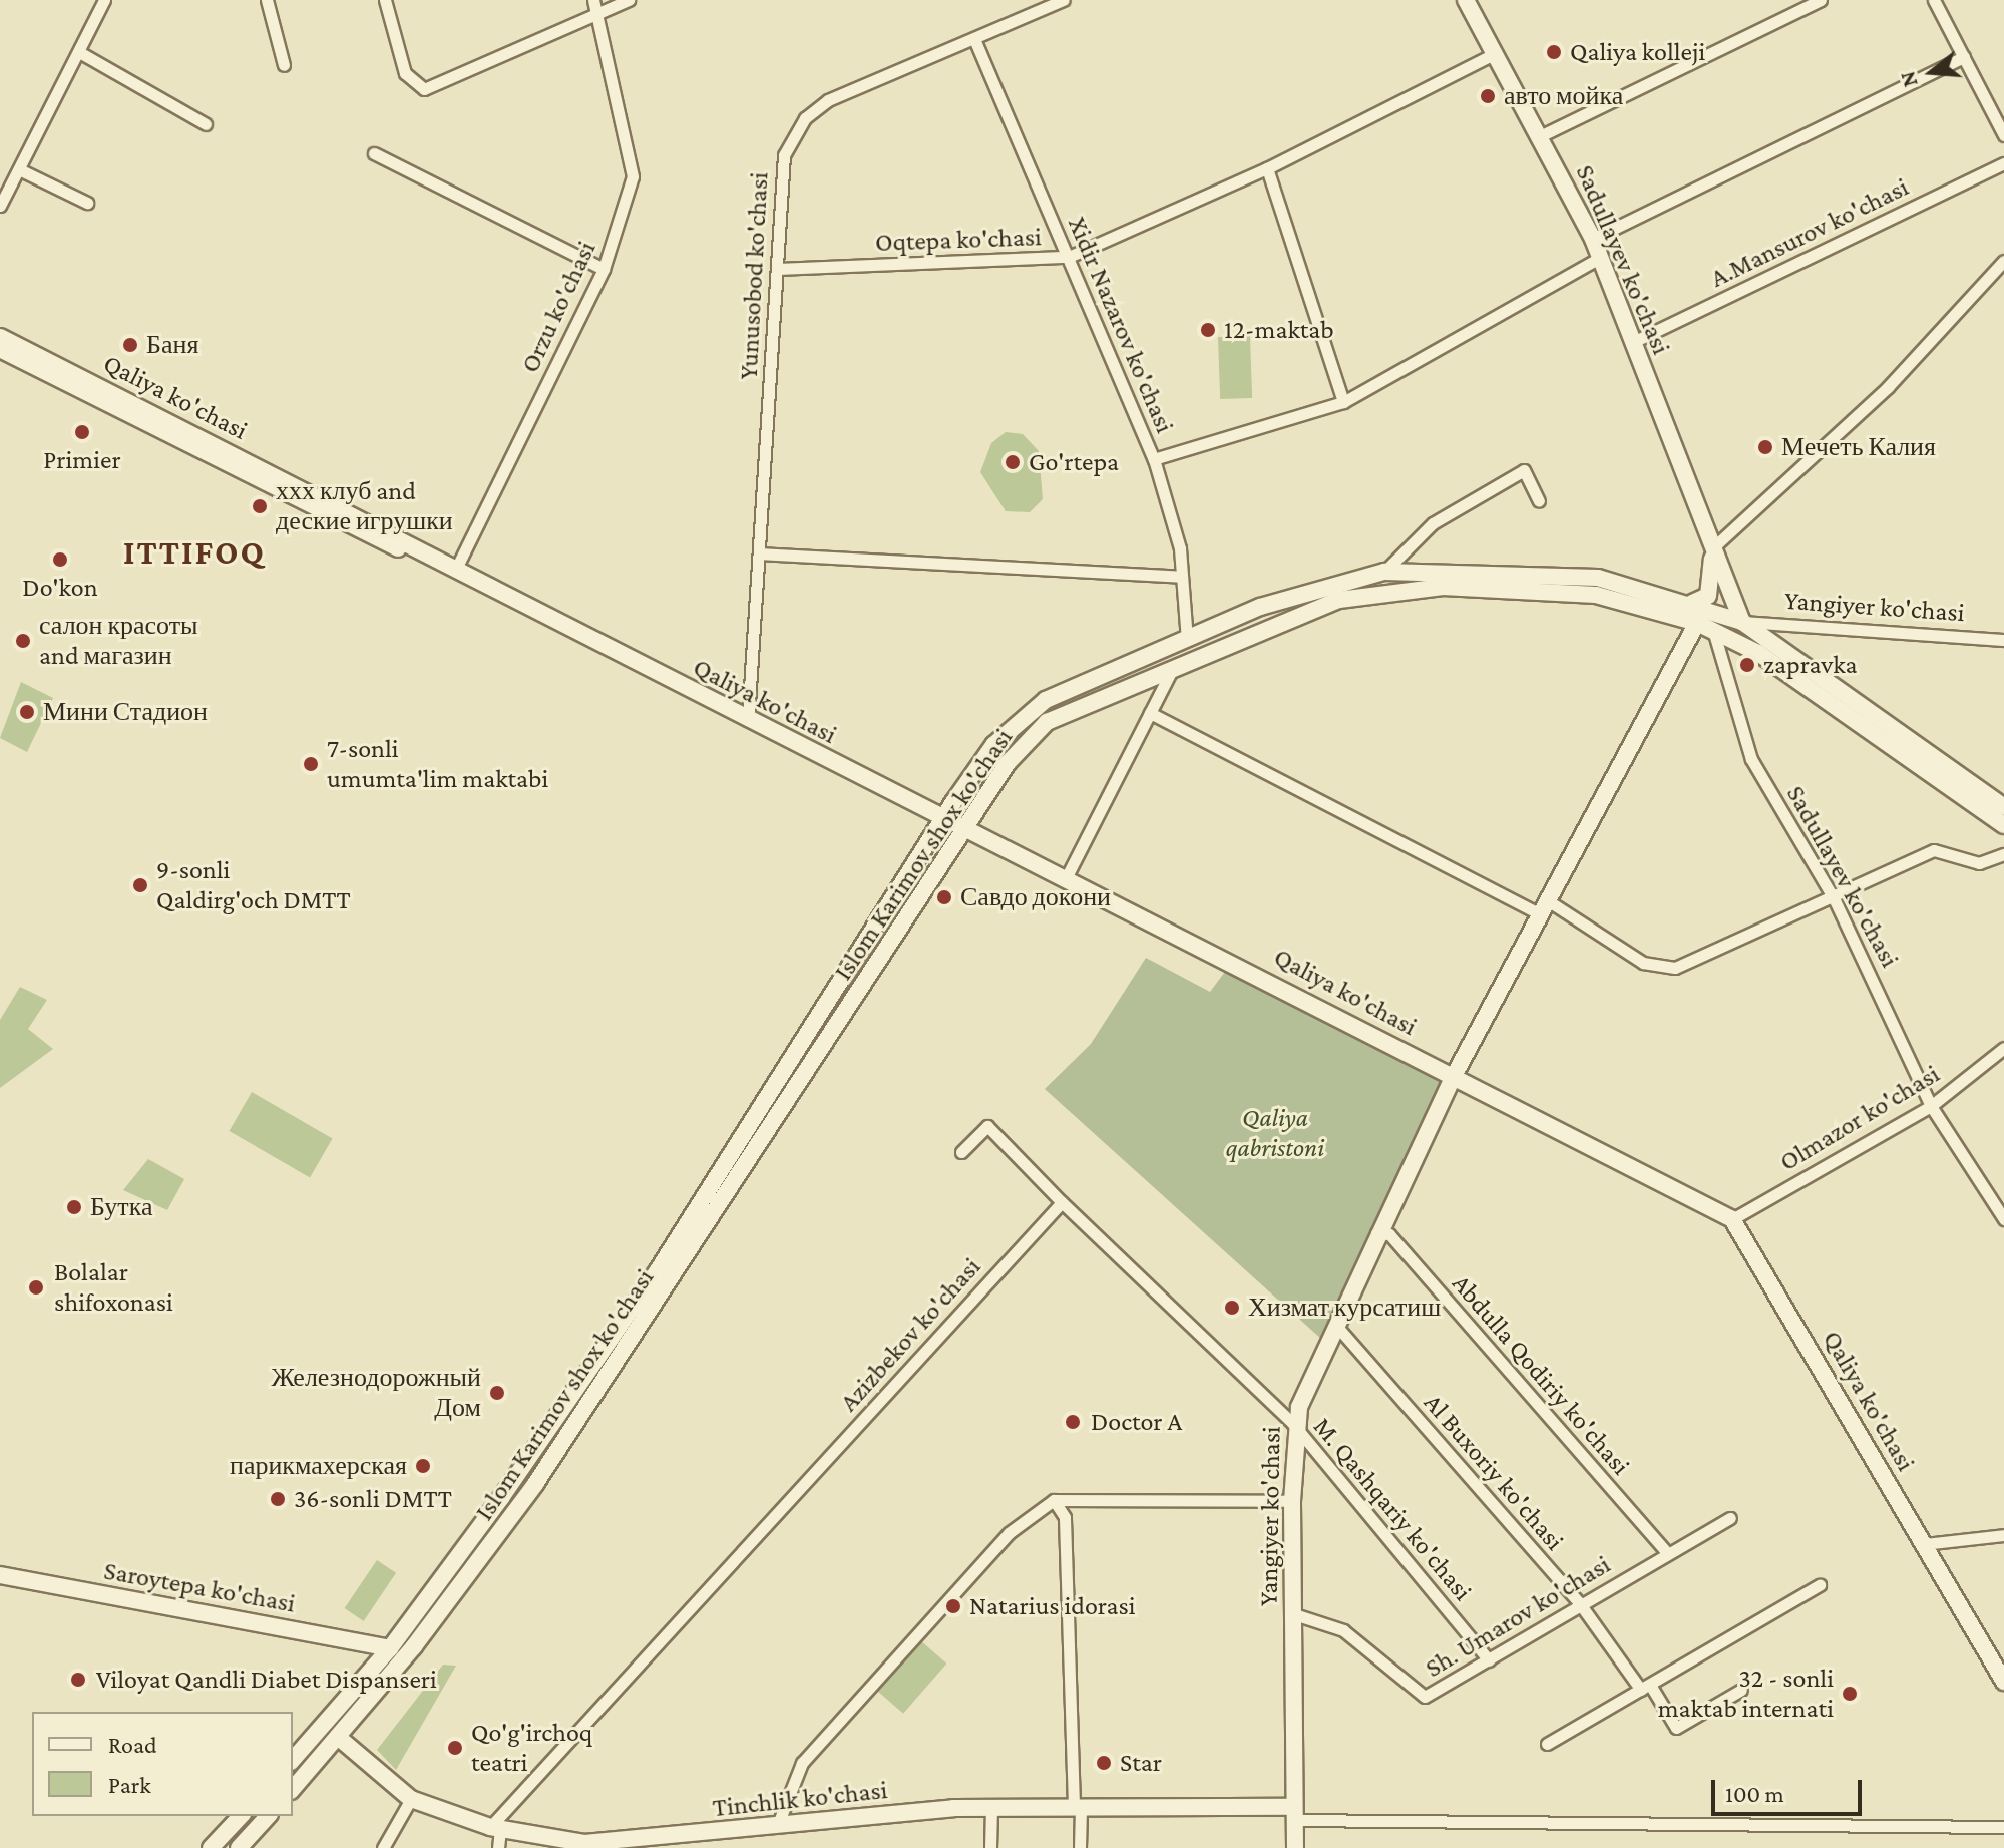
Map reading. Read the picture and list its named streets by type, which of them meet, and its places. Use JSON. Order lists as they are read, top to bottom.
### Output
{
  "streets": {
    "main road": [
      "Sadullayev ko'chasi",
      "Qaliya ko'chasi",
      "Yangiyer ko'chasi",
      "Islom Karimov shox ko'chasi",
      "Saroytepa ko'chasi",
      "Tinchlik ko'chasi"
    ],
    "street": [
      "A.Mansurov ko'chasi",
      "Oqtepa ko'chasi",
      "Yunusobod ko'chasi",
      "Orzu ko'chasi",
      "Xidir Nazarov ko'chasi",
      "Olmazor ko'chasi",
      "Azizbekov ko'chasi",
      "Abdulla Qodiriy ko'chasi",
      "Al Buxoriy ko'chasi",
      "M. Qashqariy ko'chasi",
      "Sh. Umarov ko'chasi"
    ]
  },
  "crossings": [
    ["A.Mansurov ko'chasi", "Sadullayev ko'chasi"],
    ["Oqtepa ko'chasi", "Sadullayev ko'chasi"],
    ["Oqtepa ko'chasi", "Yunusobod ko'chasi"],
    ["Oqtepa ko'chasi", "Xidir Nazarov ko'chasi"],
    ["Sadullayev ko'chasi", "Yangiyer ko'chasi"],
    ["Sadullayev ko'chasi", "Islom Karimov shox ko'chasi"],
    ["Sadullayev ko'chasi", "Olmazor ko'chasi"],
    ["Yunusobod ko'chasi", "Xidir Nazarov ko'chasi"],
    ["Yunusobod ko'chasi", "Qaliya ko'chasi"],
    ["Orzu ko'chasi", "Qaliya ko'chasi"],
    ["Xidir Nazarov ko'chasi", "Islom Karimov shox ko'chasi"],
    ["Qaliya ko'chasi", "Yangiyer ko'chasi"],
    ["Qaliya ko'chasi", "Islom Karimov shox ko'chasi"],
    ["Qaliya ko'chasi", "Olmazor ko'chasi"],
    ["Yangiyer ko'chasi", "Islom Karimov shox ko'chasi"],
    ["Yangiyer ko'chasi", "Abdulla Qodiriy ko'chasi"],
    ["Yangiyer ko'chasi", "Al Buxoriy ko'chasi"],
    ["Yangiyer ko'chasi", "M. Qashqariy ko'chasi"],
    ["Yangiyer ko'chasi", "Sh. Umarov ko'chasi"],
    ["Yangiyer ko'chasi", "Tinchlik ko'chasi"],
    ["Islom Karimov shox ko'chasi", "Saroytepa ko'chasi"],
    ["Islom Karimov shox ko'chasi", "Tinchlik ko'chasi"],
    ["Azizbekov ko'chasi", "Tinchlik ko'chasi"],
    ["Abdulla Qodiriy ko'chasi", "Sh. Umarov ko'chasi"],
    ["Al Buxoriy ko'chasi", "Sh. Umarov ko'chasi"],
    ["M. Qashqariy ko'chasi", "Sh. Umarov ko'chasi"]
  ],
  "districts": ["ITTIFOQ"],
  "parks": ["Qaliya qabristoni"],
  "places": [
    "Qaliya kolleji",
    "авто мойка",
    "12-maktab",
    "Баня",
    "Primier",
    "Мечеть Калия",
    "Go'rtepa",
    "ххх клуб and деские игрушки",
    "Do'kon",
    "салон красоты and магазин",
    "zapravka",
    "Мини Стадион",
    "7-sonli umumta'lim maktabi",
    "9-sonli Qaldirg'och DMTT",
    "Савдо докони",
    "Бутка",
    "Bolalar shifoxonasi",
    "Хизмат курсатиш",
    "Железнодорожный Дом",
    "Doctor A",
    "парикмахерская",
    "36-sonli DMTT",
    "Natarius idorasi",
    "Viloyat Qandli Diabet Dispanseri",
    "32 - sonli maktab internati",
    "Qo'g'irchoq teatri",
    "Star"
  ],
  "legend": ["Road", "Park"],
  "scale_bar": "100 m",
  "north": "left"
}
